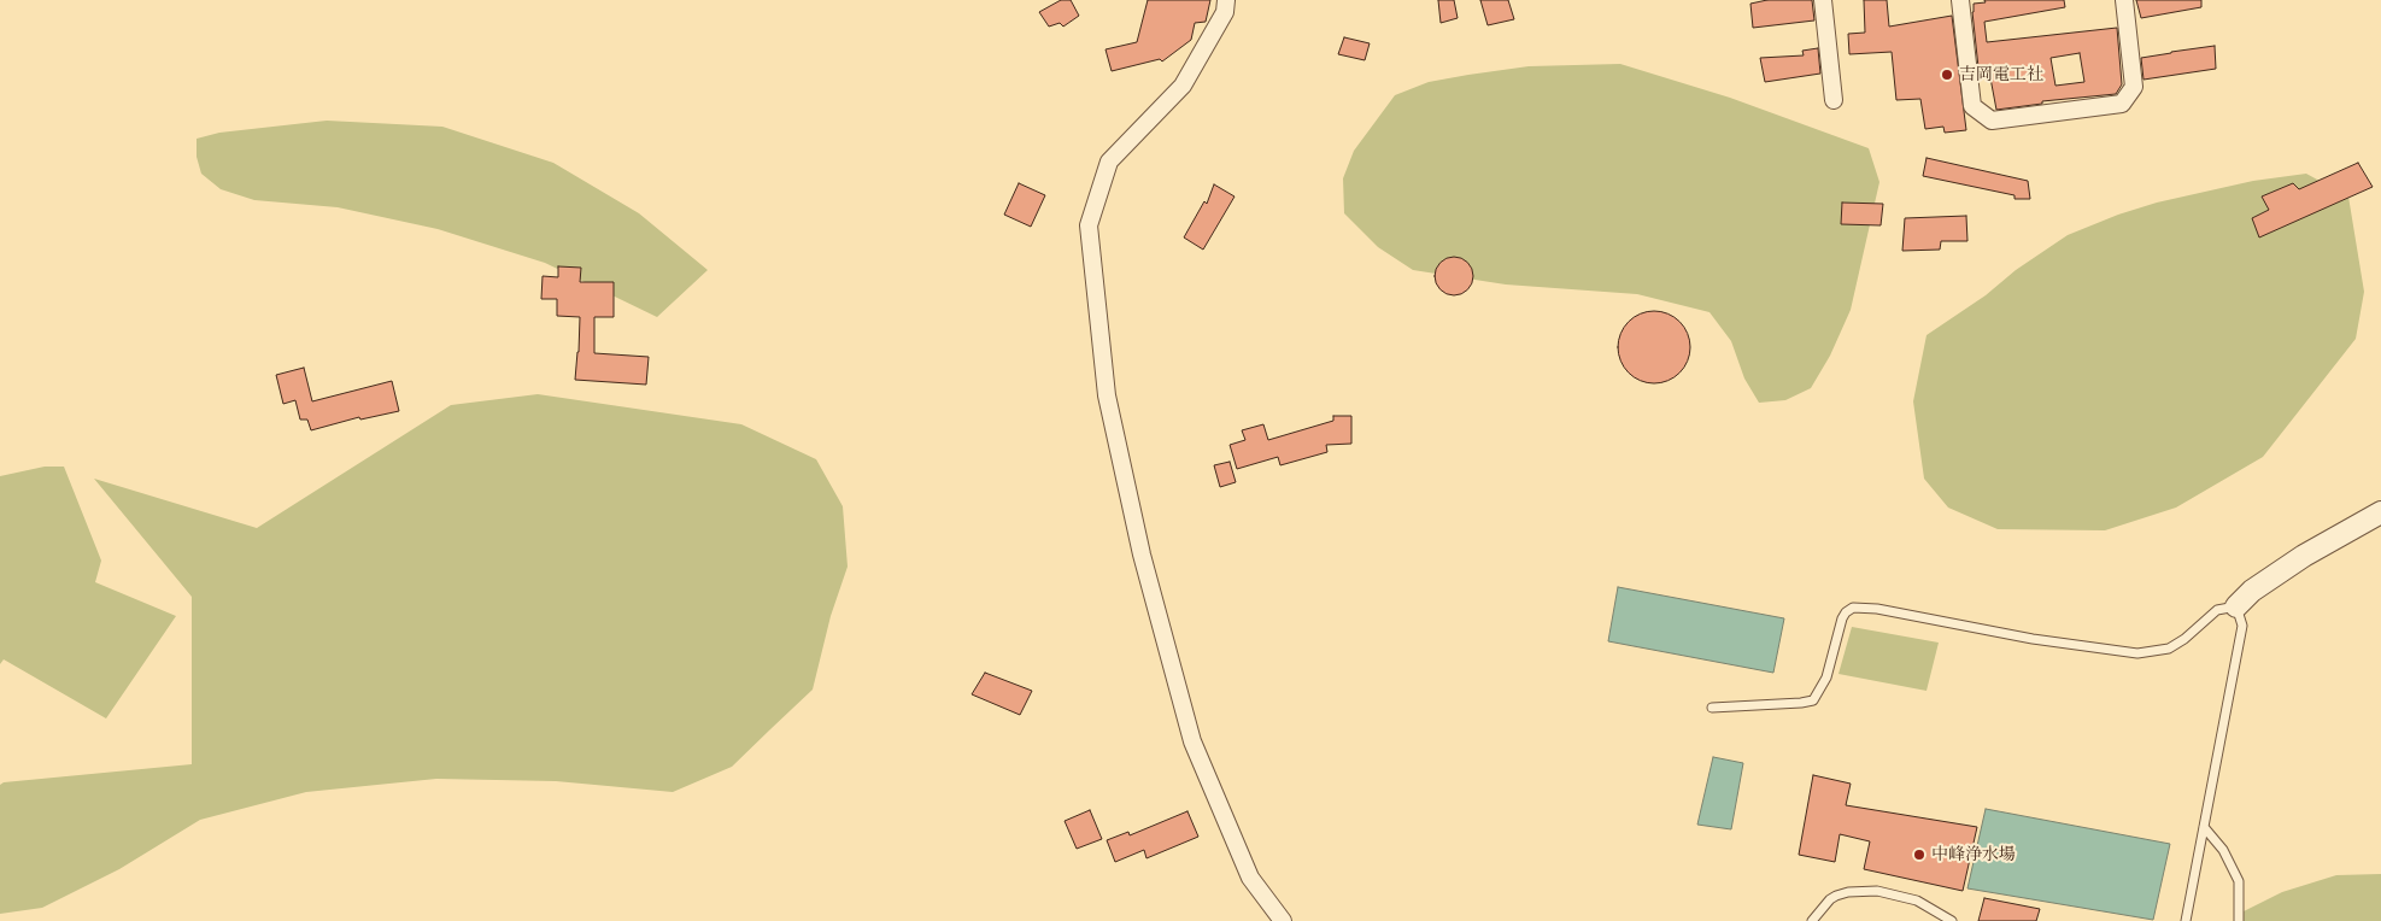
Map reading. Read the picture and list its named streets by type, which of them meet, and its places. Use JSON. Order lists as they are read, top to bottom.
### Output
{
  "places": ["吉岡電工社", "中峰浄水場"]
}
